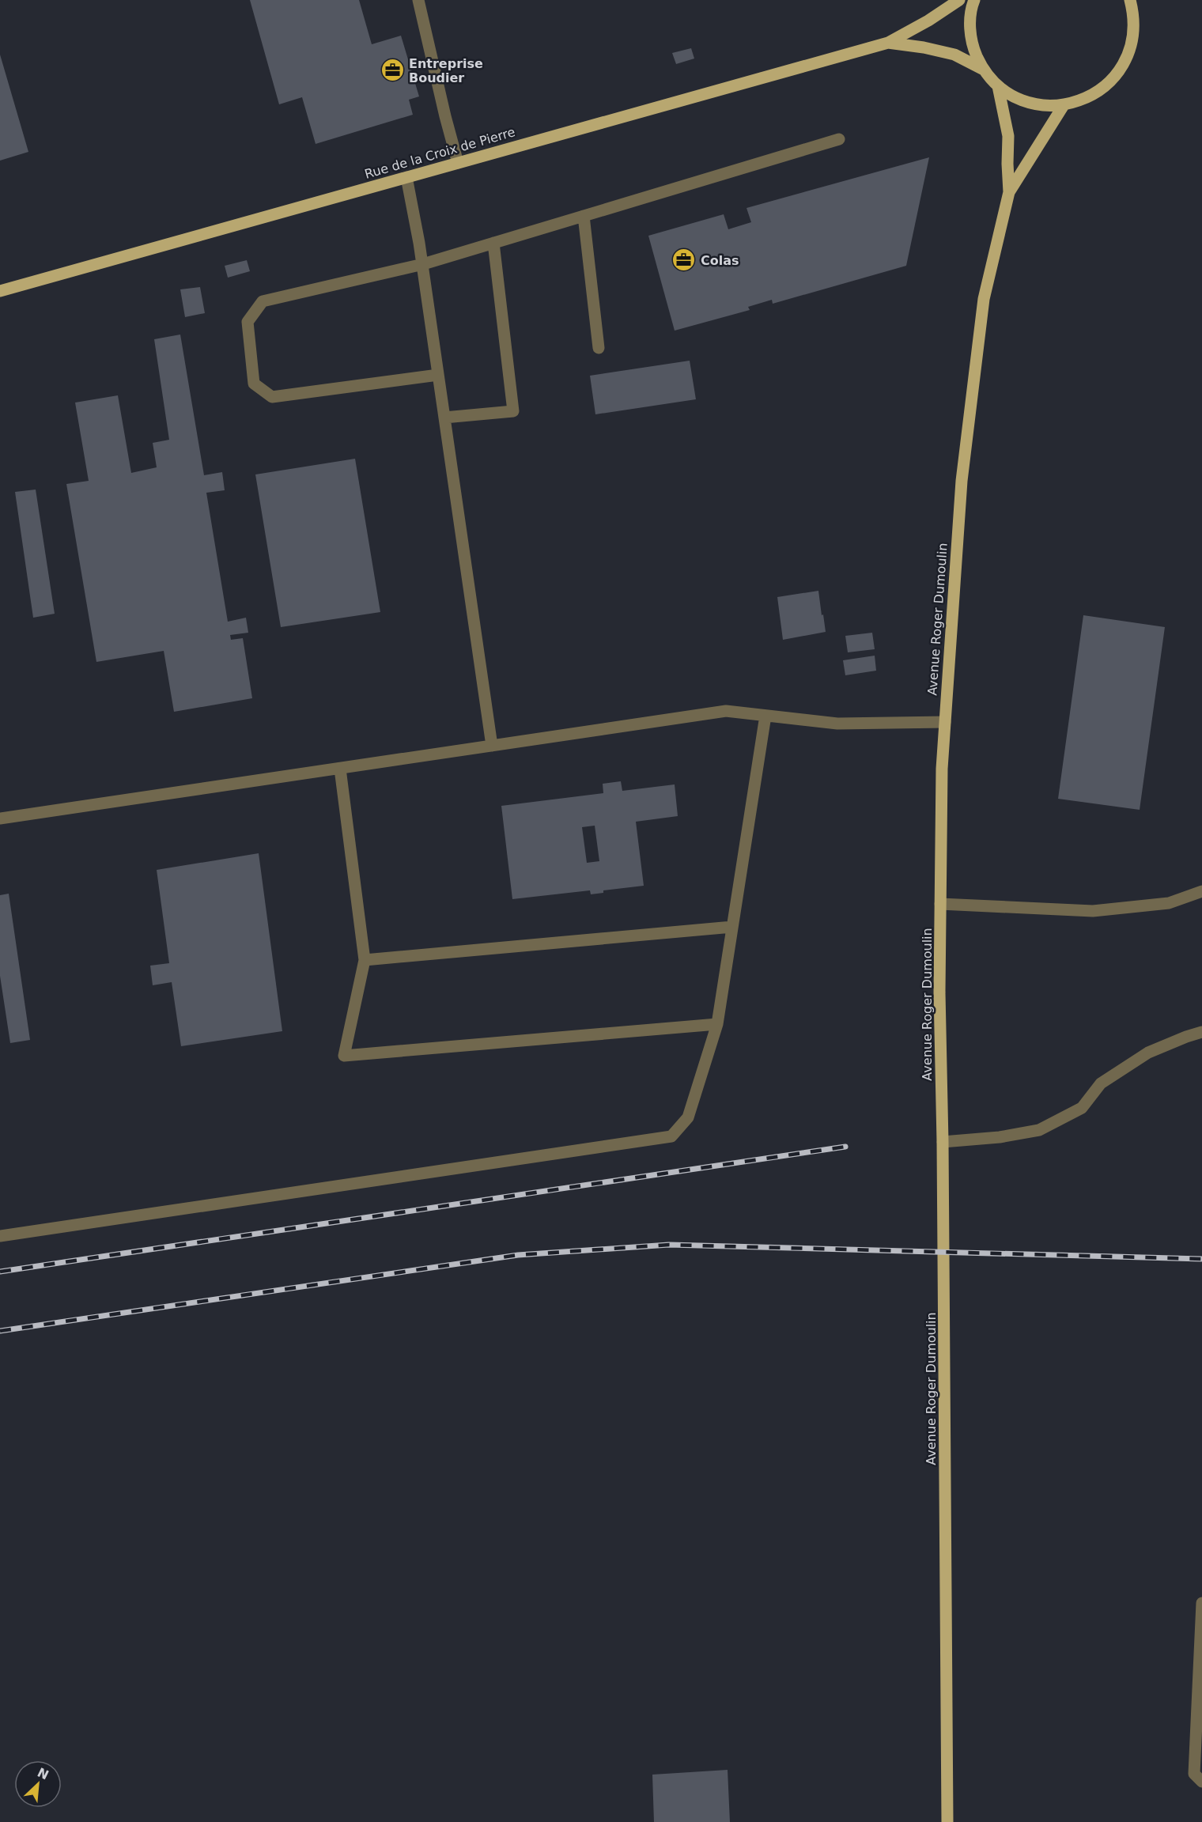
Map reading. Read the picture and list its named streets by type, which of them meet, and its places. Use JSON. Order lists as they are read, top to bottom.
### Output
{
  "streets": {
    "main road": ["Rue de la Croix de Pierre", "Avenue Roger Dumoulin"]
  },
  "places": {
    "office": ["Entreprise Boudier", "Colas"]
  },
  "north": "top right"
}
